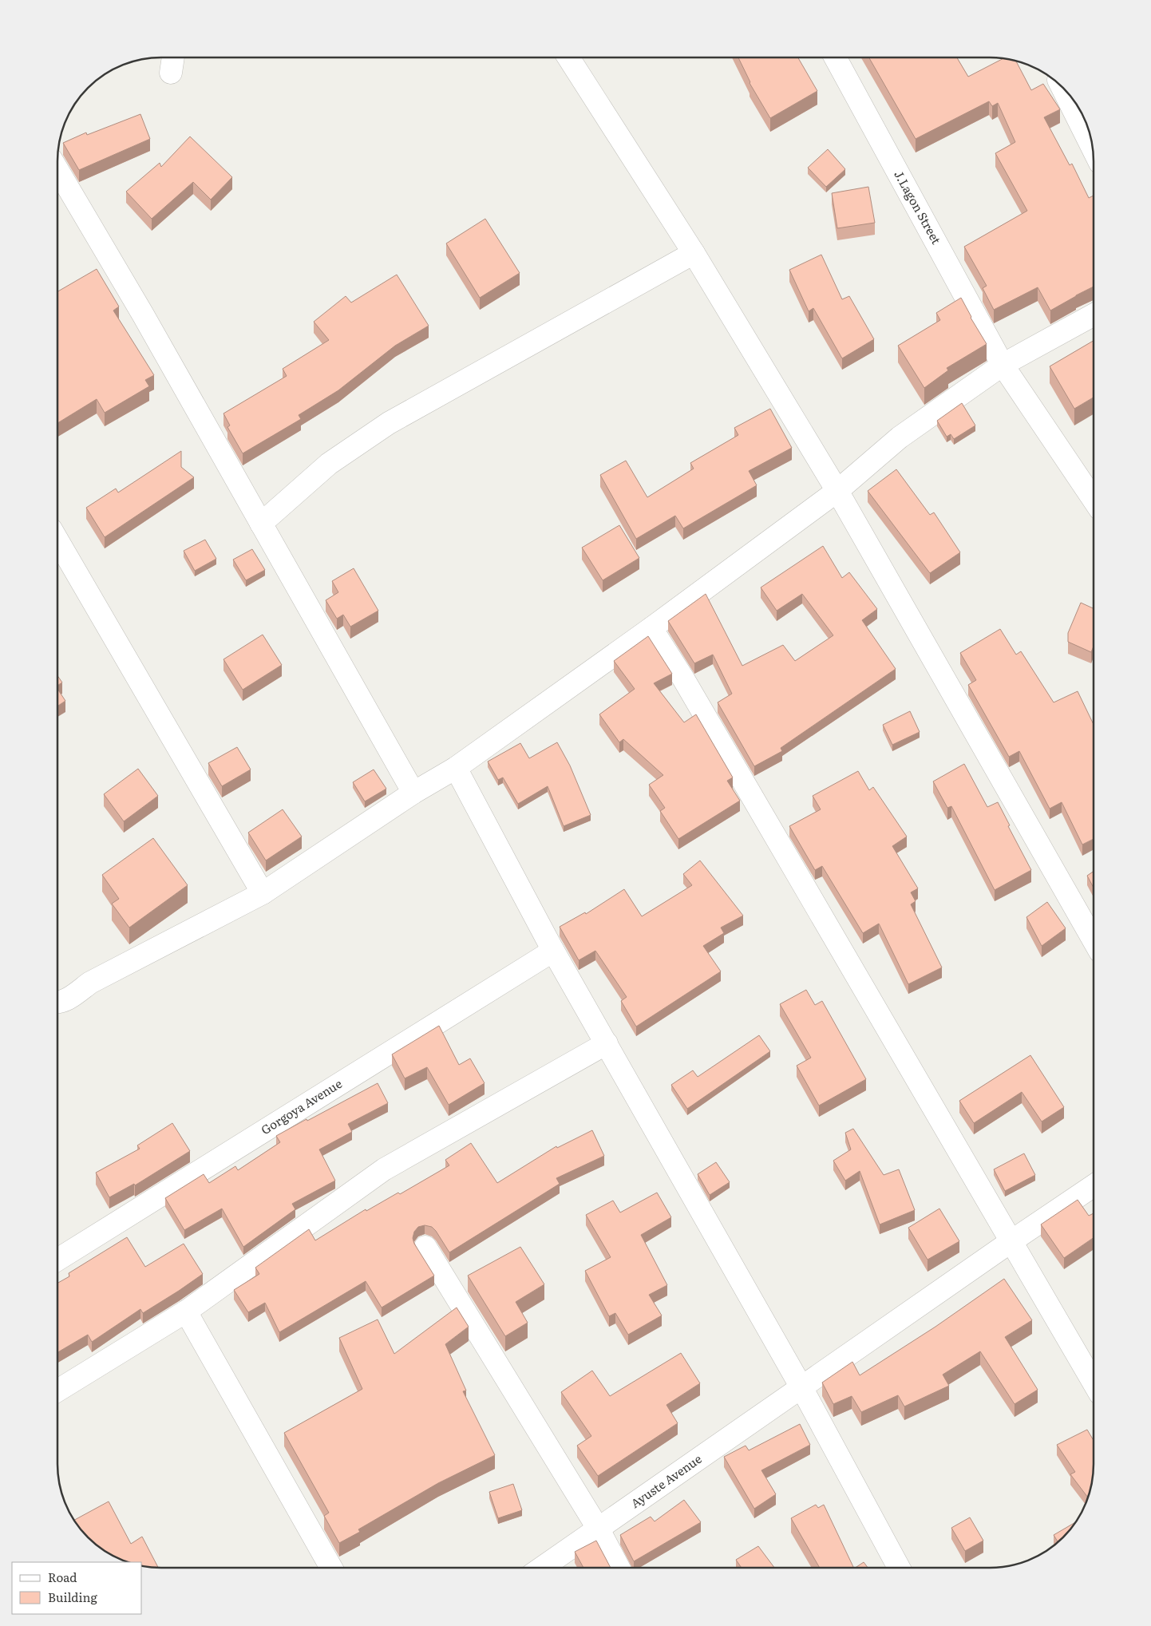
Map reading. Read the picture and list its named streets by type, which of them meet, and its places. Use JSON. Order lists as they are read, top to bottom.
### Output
{
  "streets": {
    "street": ["J.Lagon Street", "Gorgoya Avenue", "Ayuste Avenue"]
  },
  "legend": ["Road", "Building"]
}
